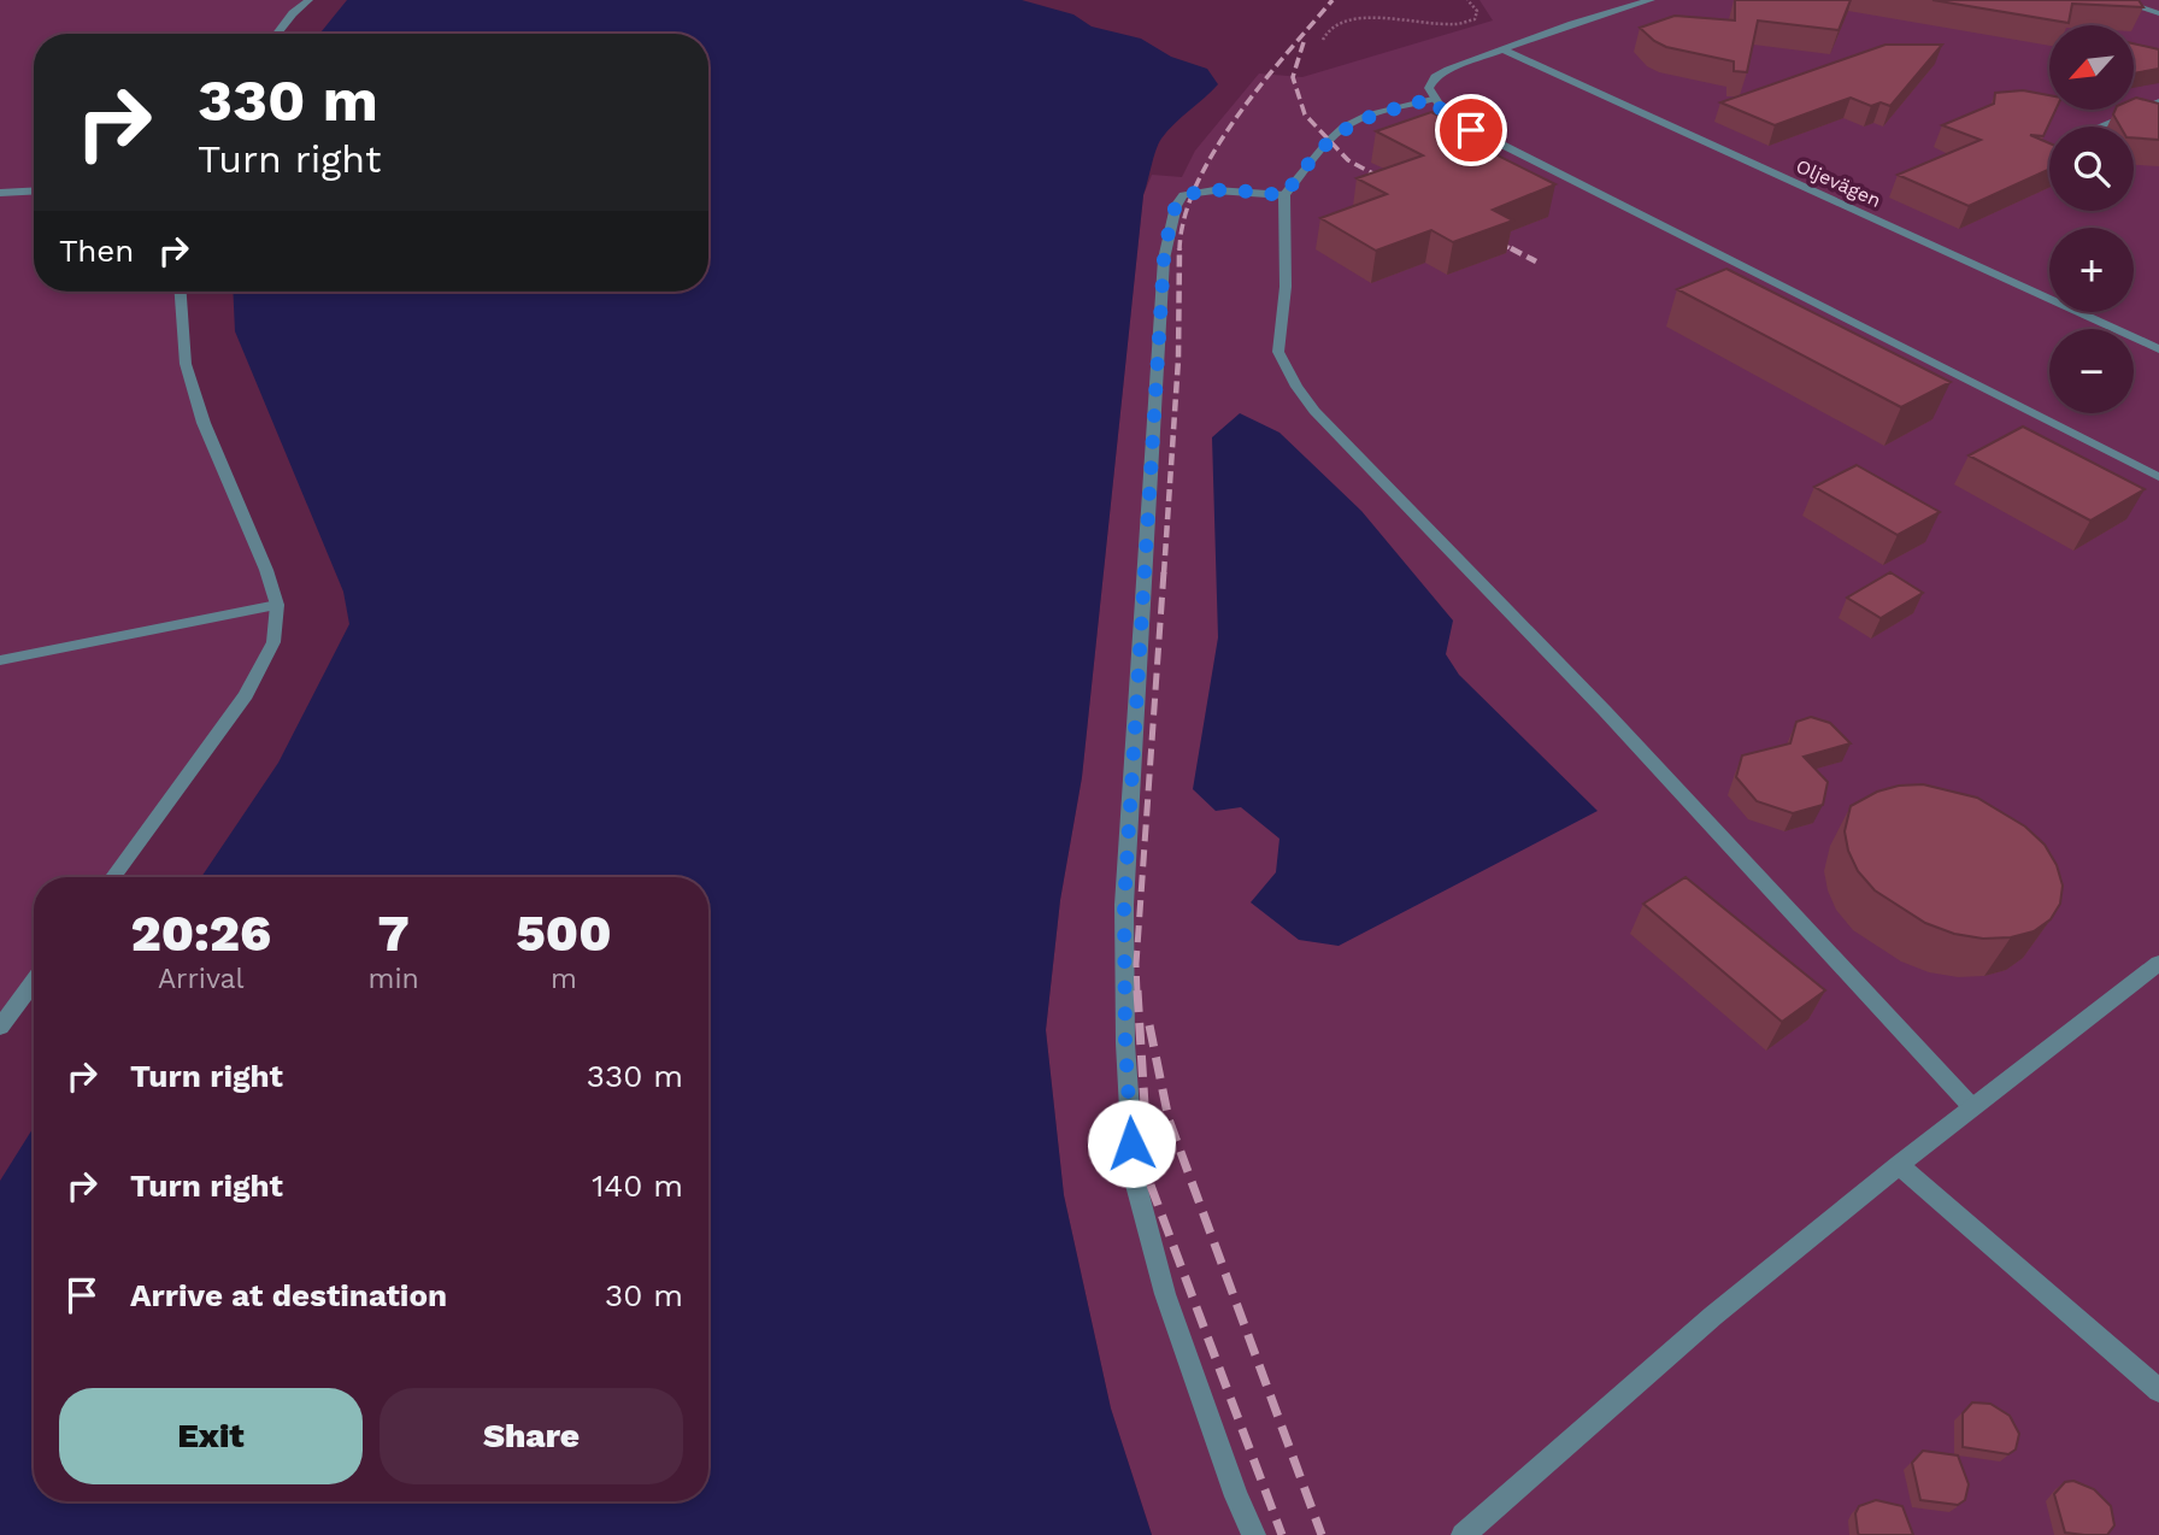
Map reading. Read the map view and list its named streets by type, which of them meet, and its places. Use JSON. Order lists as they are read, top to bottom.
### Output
{
  "streets": {
    "street": ["Oljevägen"]
  },
  "north": "bottom left",
  "page": {
    "map_buttons": ["+", "−"],
    "turn": ["330 m", "Turn right"],
    "then": "Then",
    "eta": [
      "20:26",
      "Arrival",
      "7",
      "min",
      "500",
      "m"
    ],
    "list": [
      {
        "name": "Turn right",
        "value": "330 m"
      },
      {
        "name": "Turn right",
        "value": "140 m"
      },
      {
        "name": "Arrive at destination",
        "value": "30 m"
      }
    ],
    "buttons": ["Exit", "Share"]
  }
}
